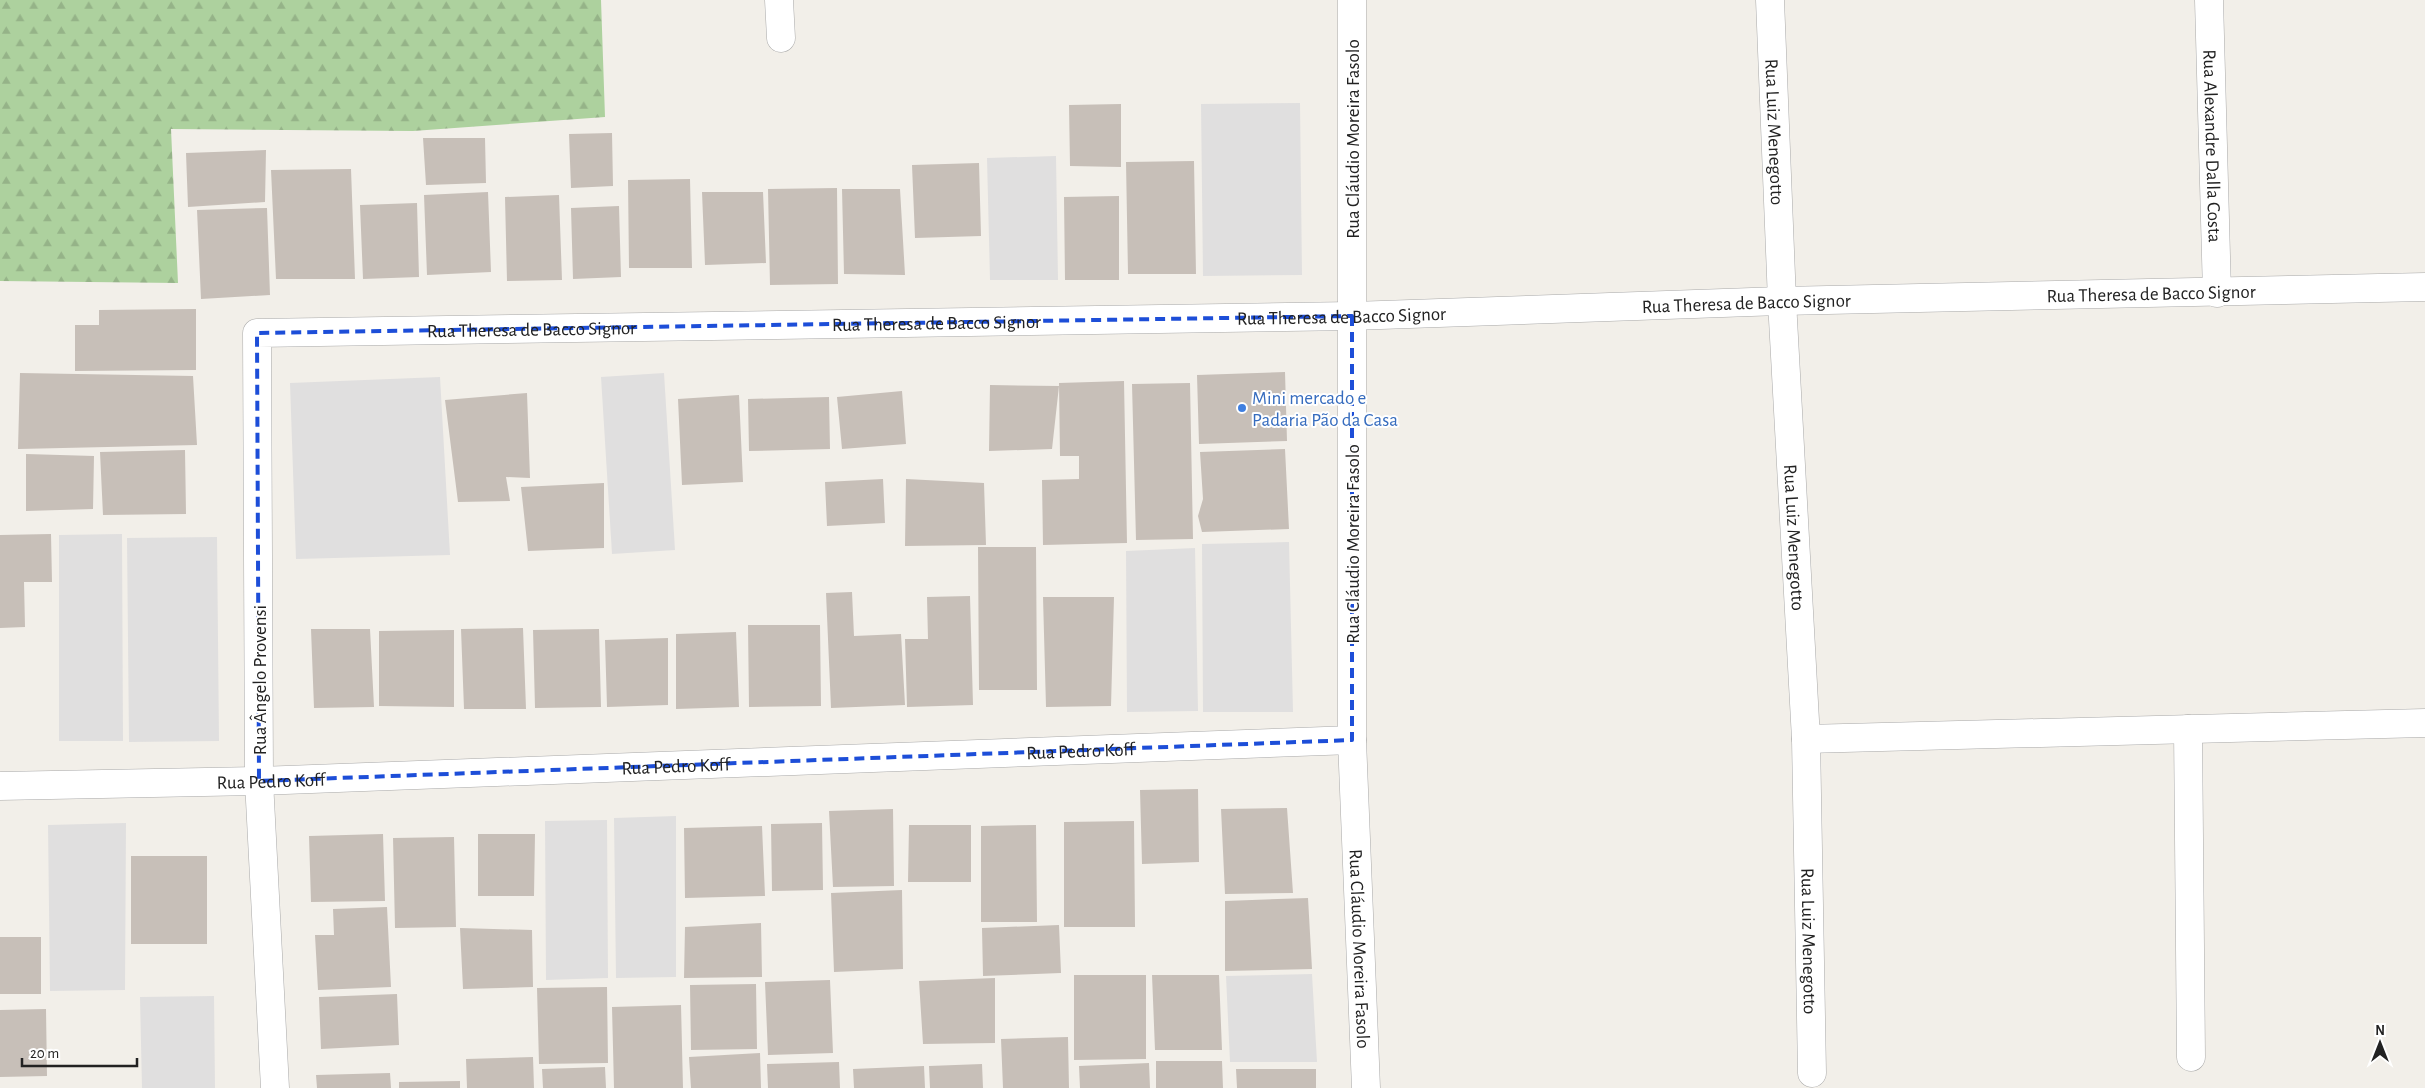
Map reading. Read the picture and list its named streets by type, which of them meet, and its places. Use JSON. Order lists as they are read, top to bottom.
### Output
{
  "streets": {
    "street": [
      "Rua Luiz Menegotto",
      "Rua Cláudio Moreira Fasolo",
      "Rua Alexandre Dalla Costa",
      "Rua Theresa de Bacco Signor",
      "Rua Ângelo Provensi",
      "Rua Pedro Koff"
    ]
  },
  "crossings": [
    ["Rua Luiz Menegotto", "Rua Theresa de Bacco Signor"],
    ["Rua Cláudio Moreira Fasolo", "Rua Theresa de Bacco Signor"],
    ["Rua Cláudio Moreira Fasolo", "Rua Pedro Koff"],
    ["Rua Alexandre Dalla Costa", "Rua Theresa de Bacco Signor"],
    ["Rua Theresa de Bacco Signor", "Rua Ângelo Provensi"],
    ["Rua Ângelo Provensi", "Rua Pedro Koff"]
  ],
  "places": ["Mini mercado e Padaria Pão da Casa"],
  "scale_bar": "20 m",
  "north": "top"
}
